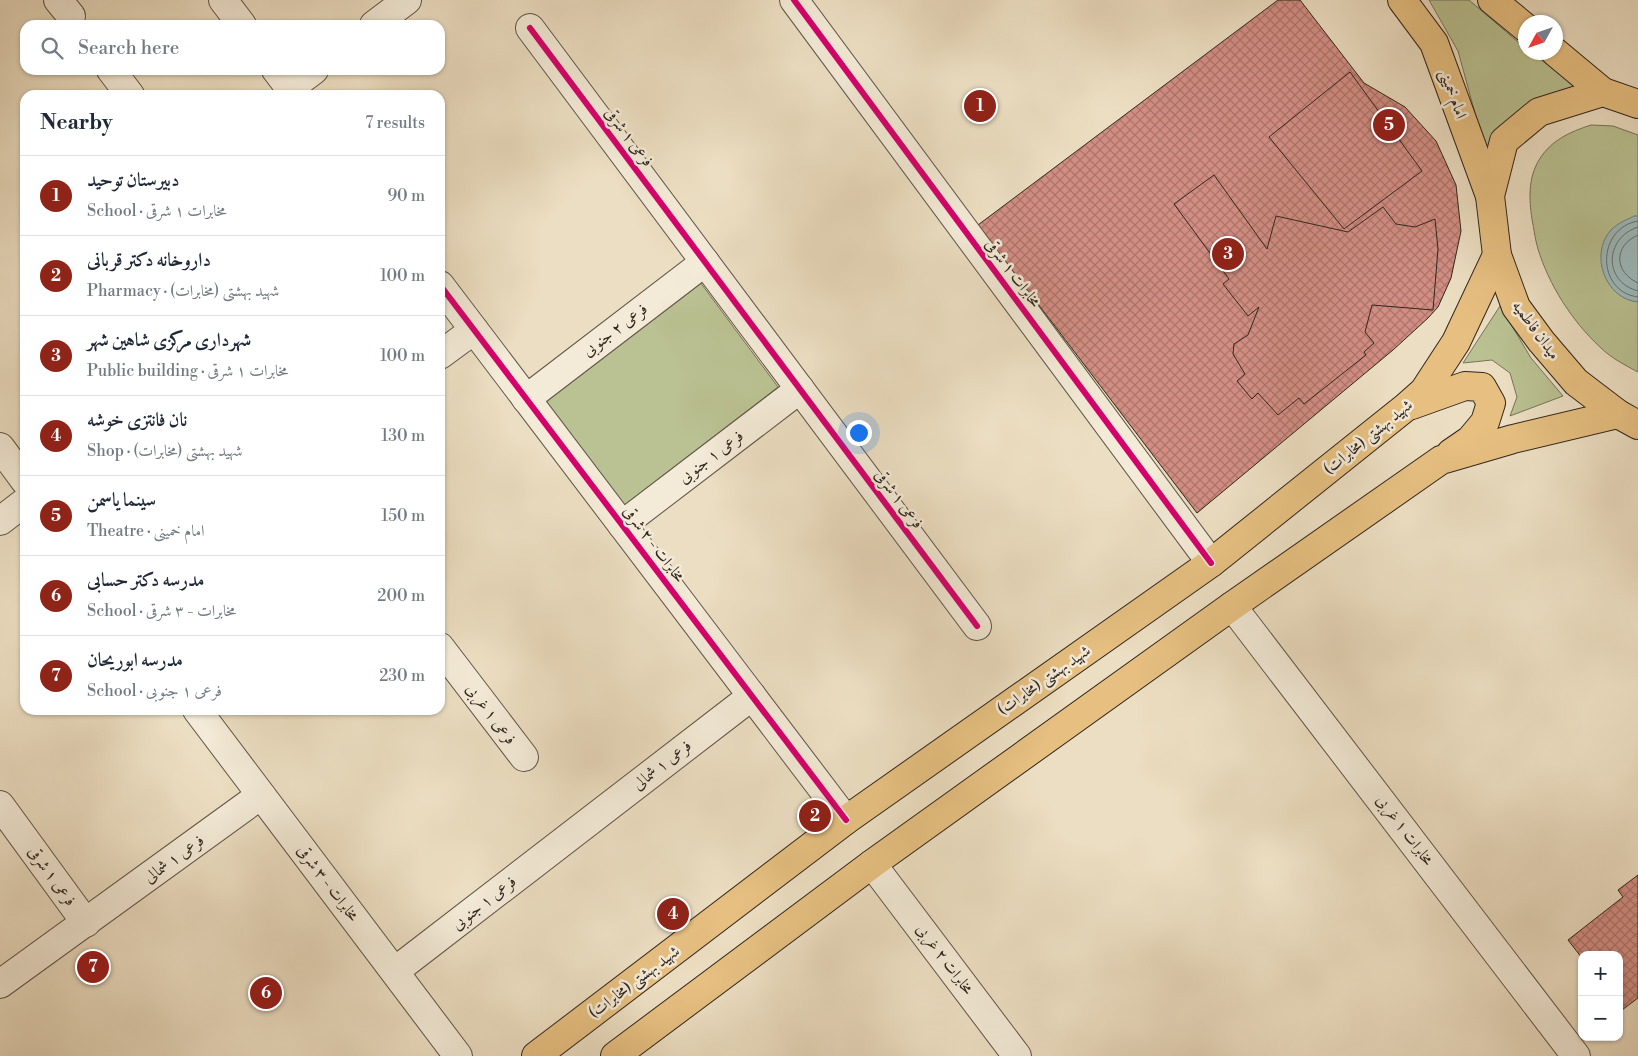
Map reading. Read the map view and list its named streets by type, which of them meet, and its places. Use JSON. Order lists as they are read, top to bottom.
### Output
{
  "streets": {
    "main road": ["امام خمینی", "میدان فاطمیه", "شهید بهشتی (مخابرات)"],
    "street": [
      "فرعی ۱ شرقی",
      "مخابرات ۱ شرقی",
      "فرعی ۲ جنوبی",
      "فرعی ۱ جنوبی",
      "مخابرات - ۲ شرقی",
      "فرعی ۱ غربی",
      "فرعی ۱ شمالی",
      "مخابرات ۱ غربی",
      "مخابرات - ۳ شرقی",
      "مخابرات ۲ غربی"
    ]
  },
  "crossings": [
    ["امام خمینی", "میدان فاطمیه"],
    ["فرعی ۱ شرقی", "فرعی ۲ جنوبی"],
    ["فرعی ۱ شرقی", "فرعی ۱ جنوبی"],
    ["فرعی ۱ شرقی", "فرعی ۱ شمالی"],
    ["مخابرات ۱ شرقی", "شهید بهشتی (مخابرات)"],
    ["فرعی ۲ جنوبی", "مخابرات - ۲ شرقی"],
    ["میدان فاطمیه", "شهید بهشتی (مخابرات)"],
    ["شهید بهشتی (مخابرات)", "مخابرات - ۲ شرقی"],
    ["فرعی ۱ جنوبی", "مخابرات - ۲ شرقی"],
    ["فرعی ۱ جنوبی", "فرعی ۱ شمالی"],
    ["فرعی ۱ جنوبی", "مخابرات - ۳ شرقی"],
    ["مخابرات - ۲ شرقی", "فرعی ۱ شمالی"],
    ["فرعی ۱ شمالی", "مخابرات - ۳ شرقی"]
  ],
  "north": "bottom left",
  "page": {
    "search": "Search here",
    "pins": [
      "1",
      "5",
      "3",
      "2",
      "4",
      "7",
      "6"
    ],
    "heading": ["Nearby", "7 results"],
    "list": [
      {
        "mark": "1",
        "name": "دبیرستان توحید",
        "note": "School · مخابرات ۱ شرقی",
        "value": "90 m"
      },
      {
        "mark": "2",
        "name": "داروخانه دکتر قربانی",
        "note": "Pharmacy · شهید بهشتی (مخابرات)",
        "value": "100 m"
      },
      {
        "mark": "3",
        "name": "شهرداری مرکزی شاهین شهر",
        "note": "Public building · مخابرات ۱ شرقی",
        "value": "100 m"
      },
      {
        "mark": "4",
        "name": "نان فانتزی خوشه",
        "note": "Shop · شهید بهشتی (مخابرات)",
        "value": "130 m"
      },
      {
        "mark": "5",
        "name": "سینما یاسمن",
        "note": "Theatre · امام خمینی",
        "value": "150 m"
      },
      {
        "mark": "6",
        "name": "مدرسه دکتر حسابی",
        "note": "School · مخابرات - ۳ شرقی",
        "value": "200 m"
      },
      {
        "mark": "7",
        "name": "مدرسه ابوریحان",
        "note": "School · فرعی ۱ جنوبی",
        "value": "230 m"
      }
    ],
    "map_buttons": ["+", "−"]
  }
}
